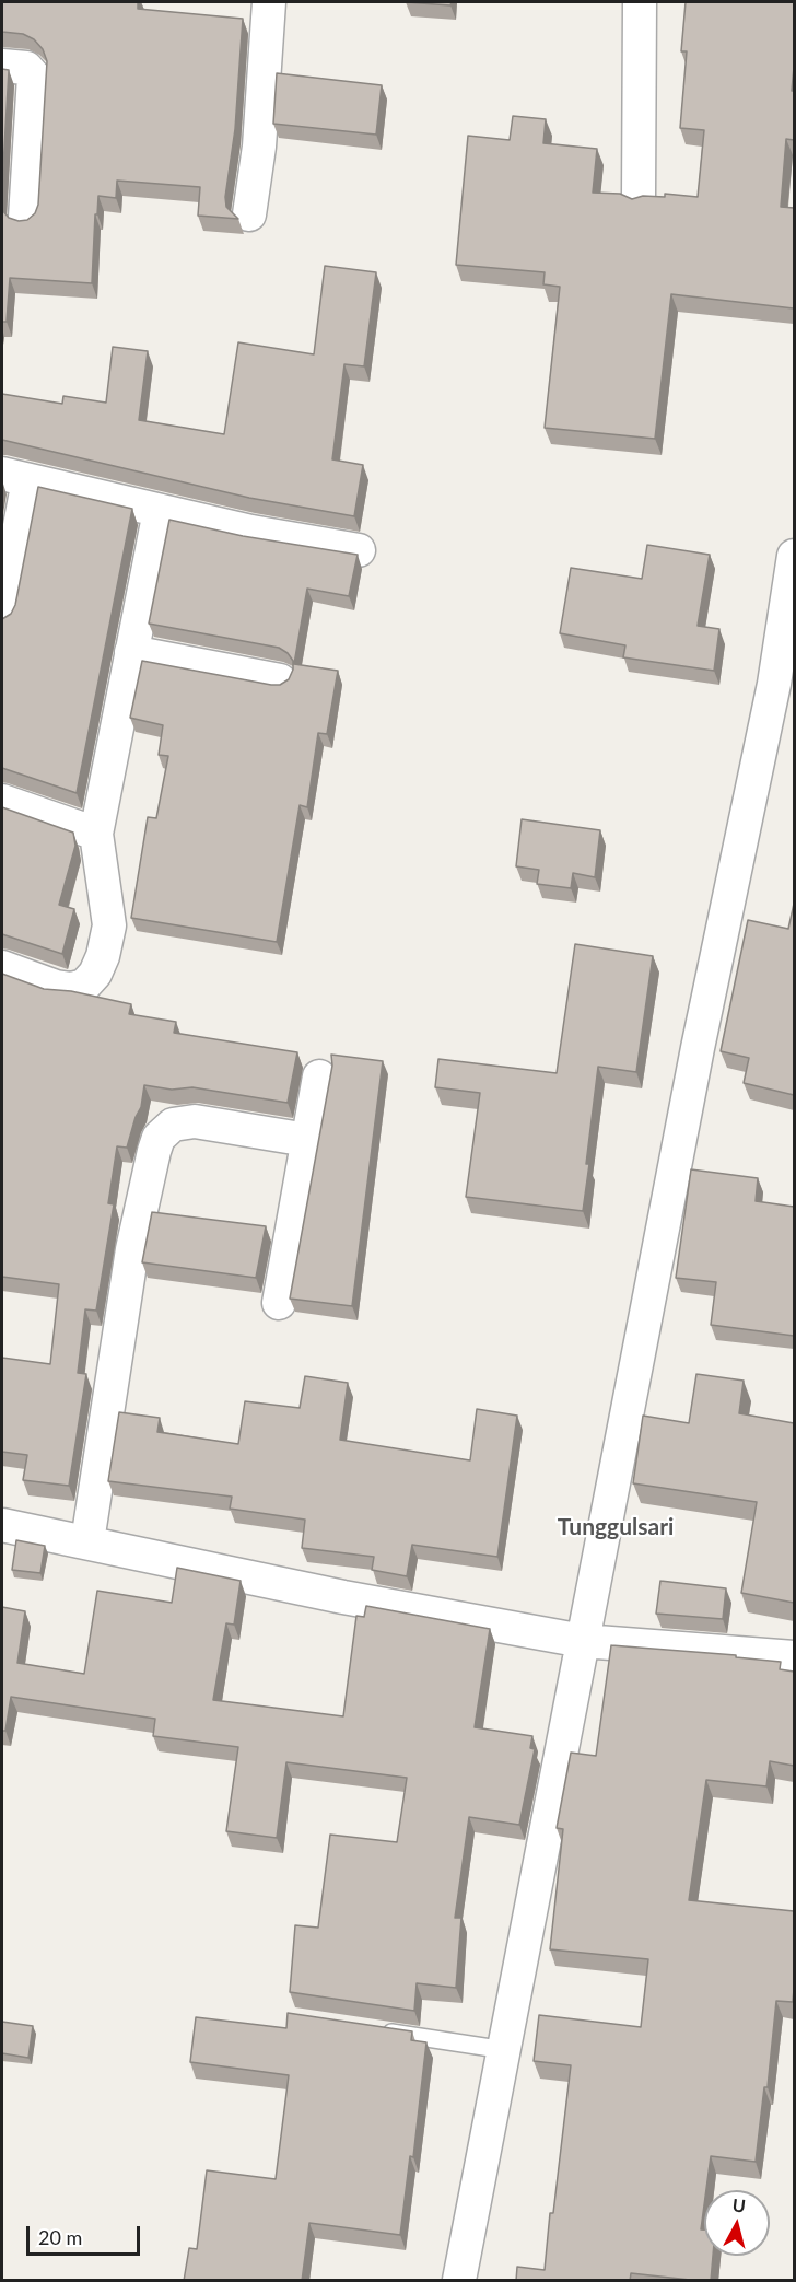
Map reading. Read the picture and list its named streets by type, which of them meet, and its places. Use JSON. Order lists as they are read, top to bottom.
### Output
{
  "districts": ["Tunggulsari"],
  "scale_bar": "20 m",
  "north": "top"
}
